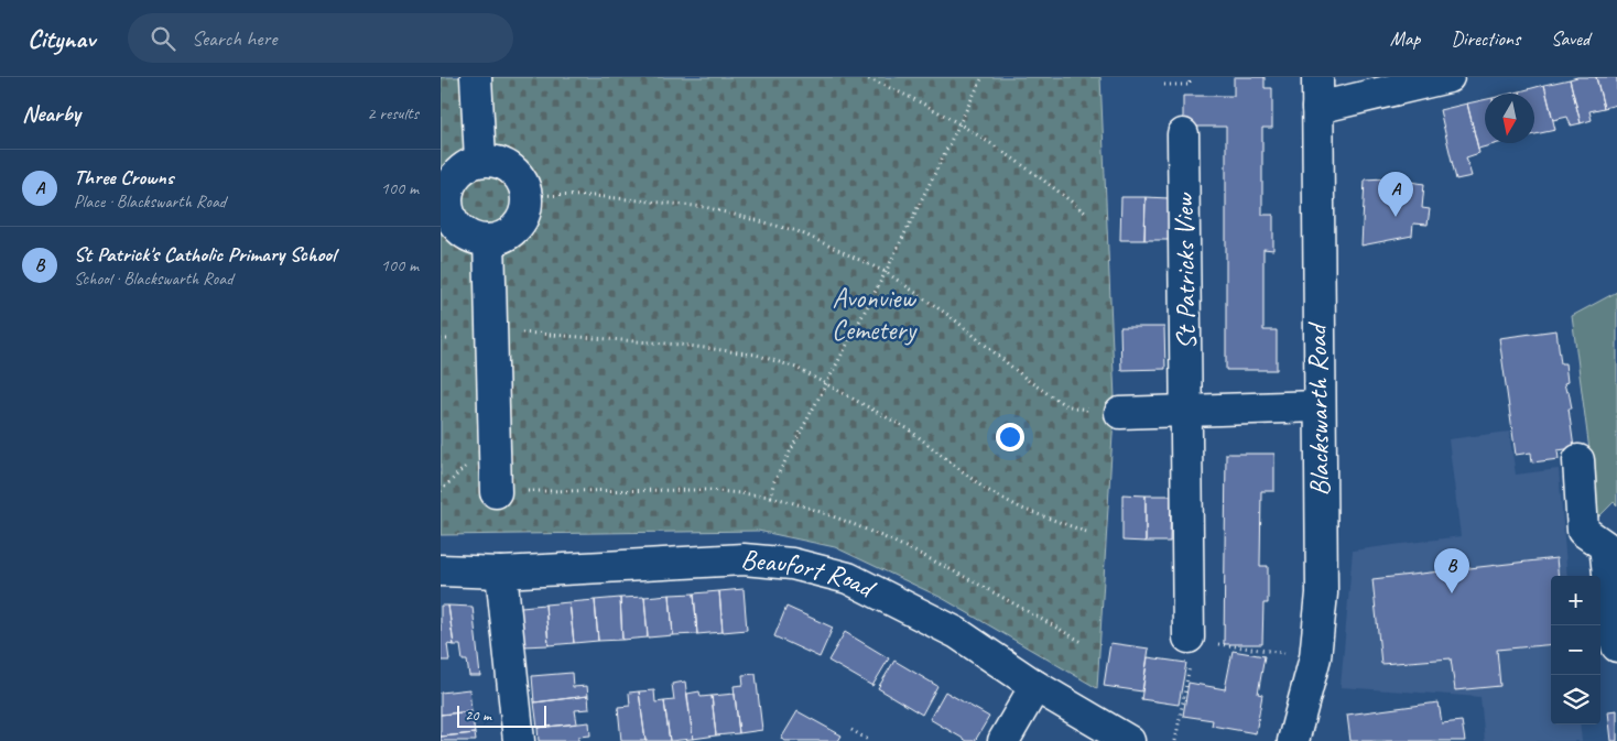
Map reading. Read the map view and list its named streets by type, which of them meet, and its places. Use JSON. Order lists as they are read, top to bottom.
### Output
{
  "streets": {
    "street": ["St Patricks View", "Blackswarth Road", "Beaufort Road"]
  },
  "parks": ["Avonview Cemetery"],
  "scale_bar": "20 m",
  "north": "bottom",
  "page": {
    "header": "Citynav",
    "search": "Search here",
    "nav": ["Map", "Directions", "Saved"],
    "heading": ["Nearby", "2 results"],
    "list": [
      {
        "mark": "A",
        "name": "Three Crowns",
        "note": "Place · Blackswarth Road",
        "value": "100 m"
      },
      {
        "mark": "B",
        "name": "St Patrick's Catholic Primary School",
        "note": "School · Blackswarth Road",
        "value": "100 m"
      }
    ],
    "pins": ["A", "B"],
    "map_buttons": ["+", "−"],
    "scale": "20 m"
  }
}
